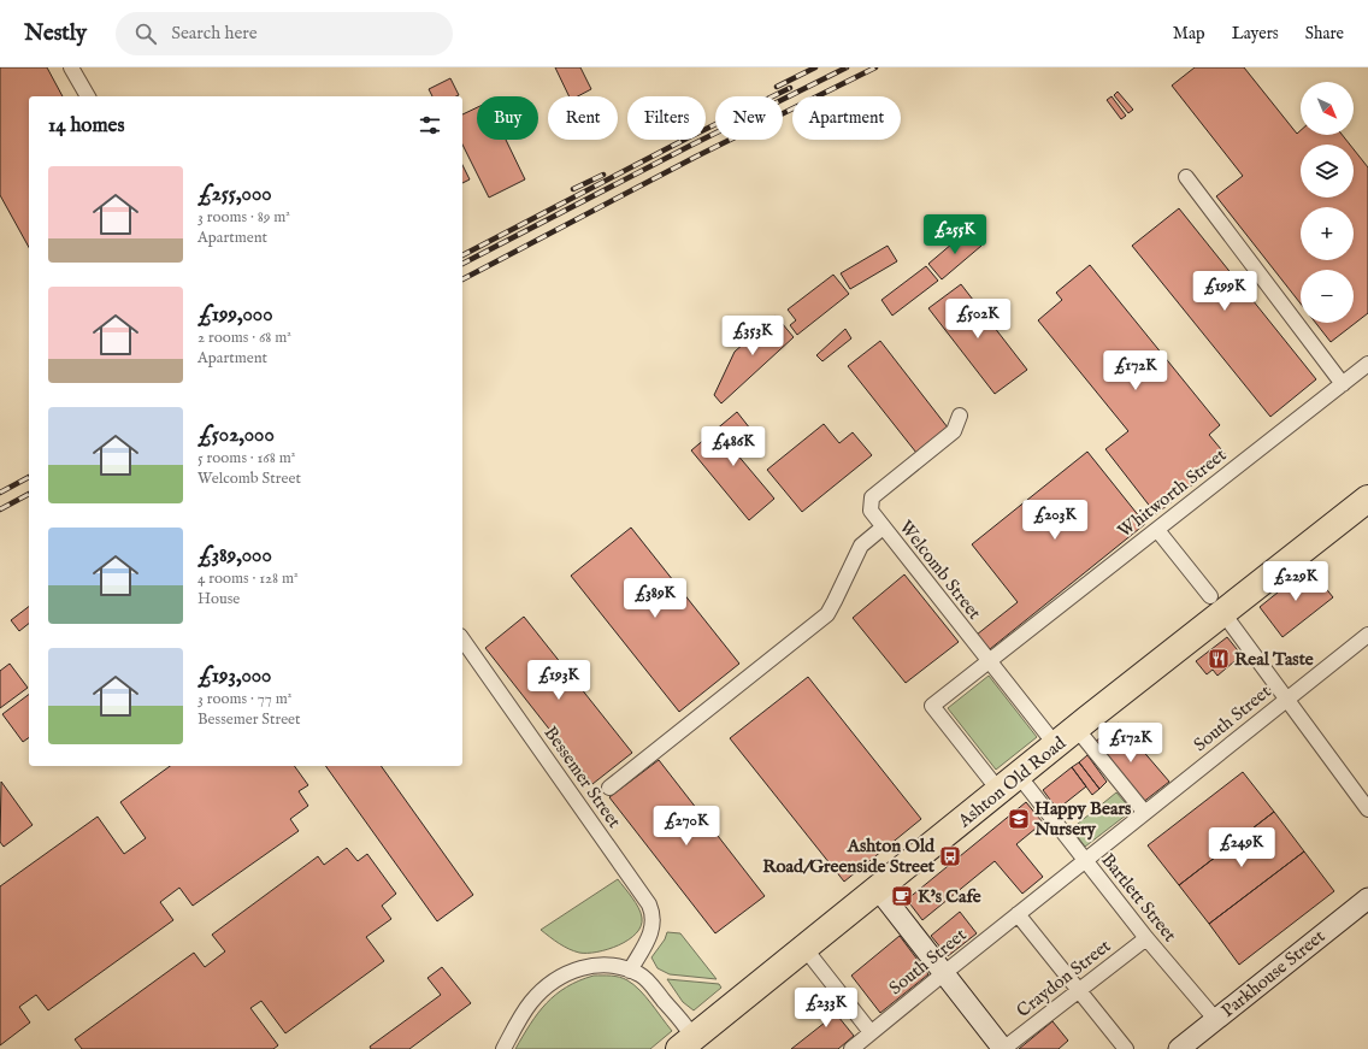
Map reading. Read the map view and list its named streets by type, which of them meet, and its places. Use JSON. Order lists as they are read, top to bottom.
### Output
{
  "streets": {
    "highway": ["Ashton Old Road"],
    "street": [
      "Whitworth Street",
      "Welcomb Street",
      "South Street",
      "Bessemer Street",
      "Bartlett Street",
      "Parkhouse Street",
      "Craydon Street"
    ]
  },
  "crossings": [
    ["Whitworth Street", "Welcomb Street"],
    ["Whitworth Street", "Bartlett Street"],
    ["Welcomb Street", "Ashton Old Road"],
    ["South Street", "Bartlett Street"],
    ["Ashton Old Road", "Bartlett Street"],
    ["Bartlett Street", "Parkhouse Street"],
    ["Bartlett Street", "Craydon Street"]
  ],
  "places": {
    "restaurant": ["Real Taste"],
    "school or university": ["Happy Bears Nursery"],
    "bus stop": ["Ashton Old Road/Greenside Street"],
    "cafe": ["K's Cafe"]
  },
  "north": "bottom right",
  "page": {
    "header": "Nestly",
    "search": "Search here",
    "nav": ["Map", "Layers", "Share"],
    "map_buttons": ["+", "−"],
    "chip": [
      "Buy",
      "Rent",
      "Filters",
      "New",
      "Apartment"
    ],
    "heading": "14 homes",
    "list": [
      {
        "name": "£255,000",
        "note": "3 rooms · 89 m² · Apartment"
      },
      {
        "name": "£199,000",
        "note": "2 rooms · 68 m² · Apartment"
      },
      {
        "name": "£502,000",
        "note": "5 rooms · 168 m² · Welcomb Street"
      },
      {
        "name": "£389,000",
        "note": "4 rooms · 128 m² · House"
      },
      {
        "name": "£193,000",
        "note": "3 rooms · 77 m² · Bessemer Street"
      }
    ],
    "price": [
      "£255K",
      "£199K",
      "£502K",
      "£353K",
      "£172K",
      "£486K",
      "£203K",
      "£229K",
      "£389K",
      "£193K",
      "£172K",
      "£270K",
      "£249K",
      "£233K"
    ]
  }
}
